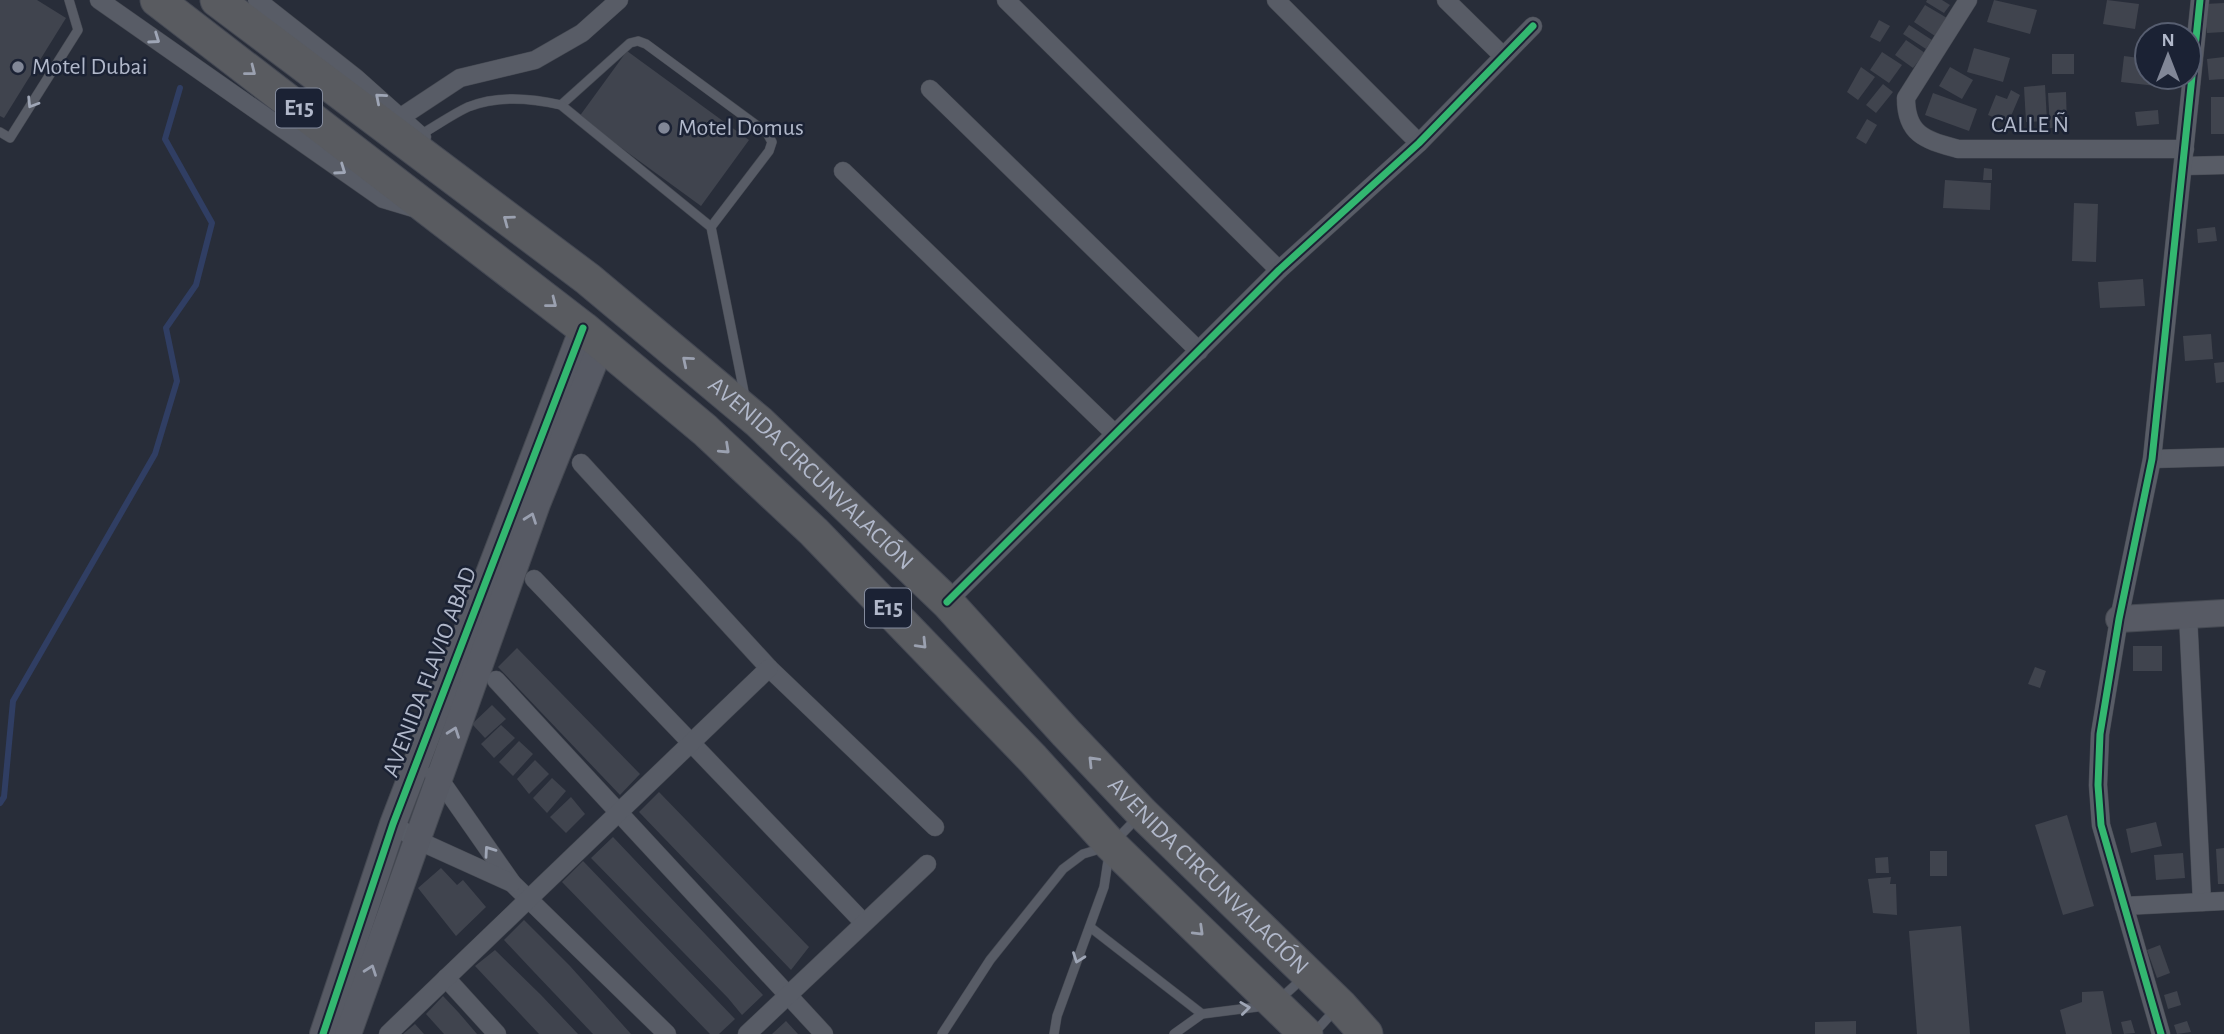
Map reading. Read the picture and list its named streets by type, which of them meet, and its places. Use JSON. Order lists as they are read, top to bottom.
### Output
{
  "streets": {
    "highway": ["E15", "AVENIDA CIRCUNVALACIÓN"],
    "street": ["CALLE Ñ", "AVENIDA FLAVIO ABAD"]
  },
  "crossings": [
    ["AVENIDA CIRCUNVALACIÓN", "AVENIDA FLAVIO ABAD"]
  ],
  "places": ["Motel Dubai", "Motel Domus"],
  "north": "top"
}
